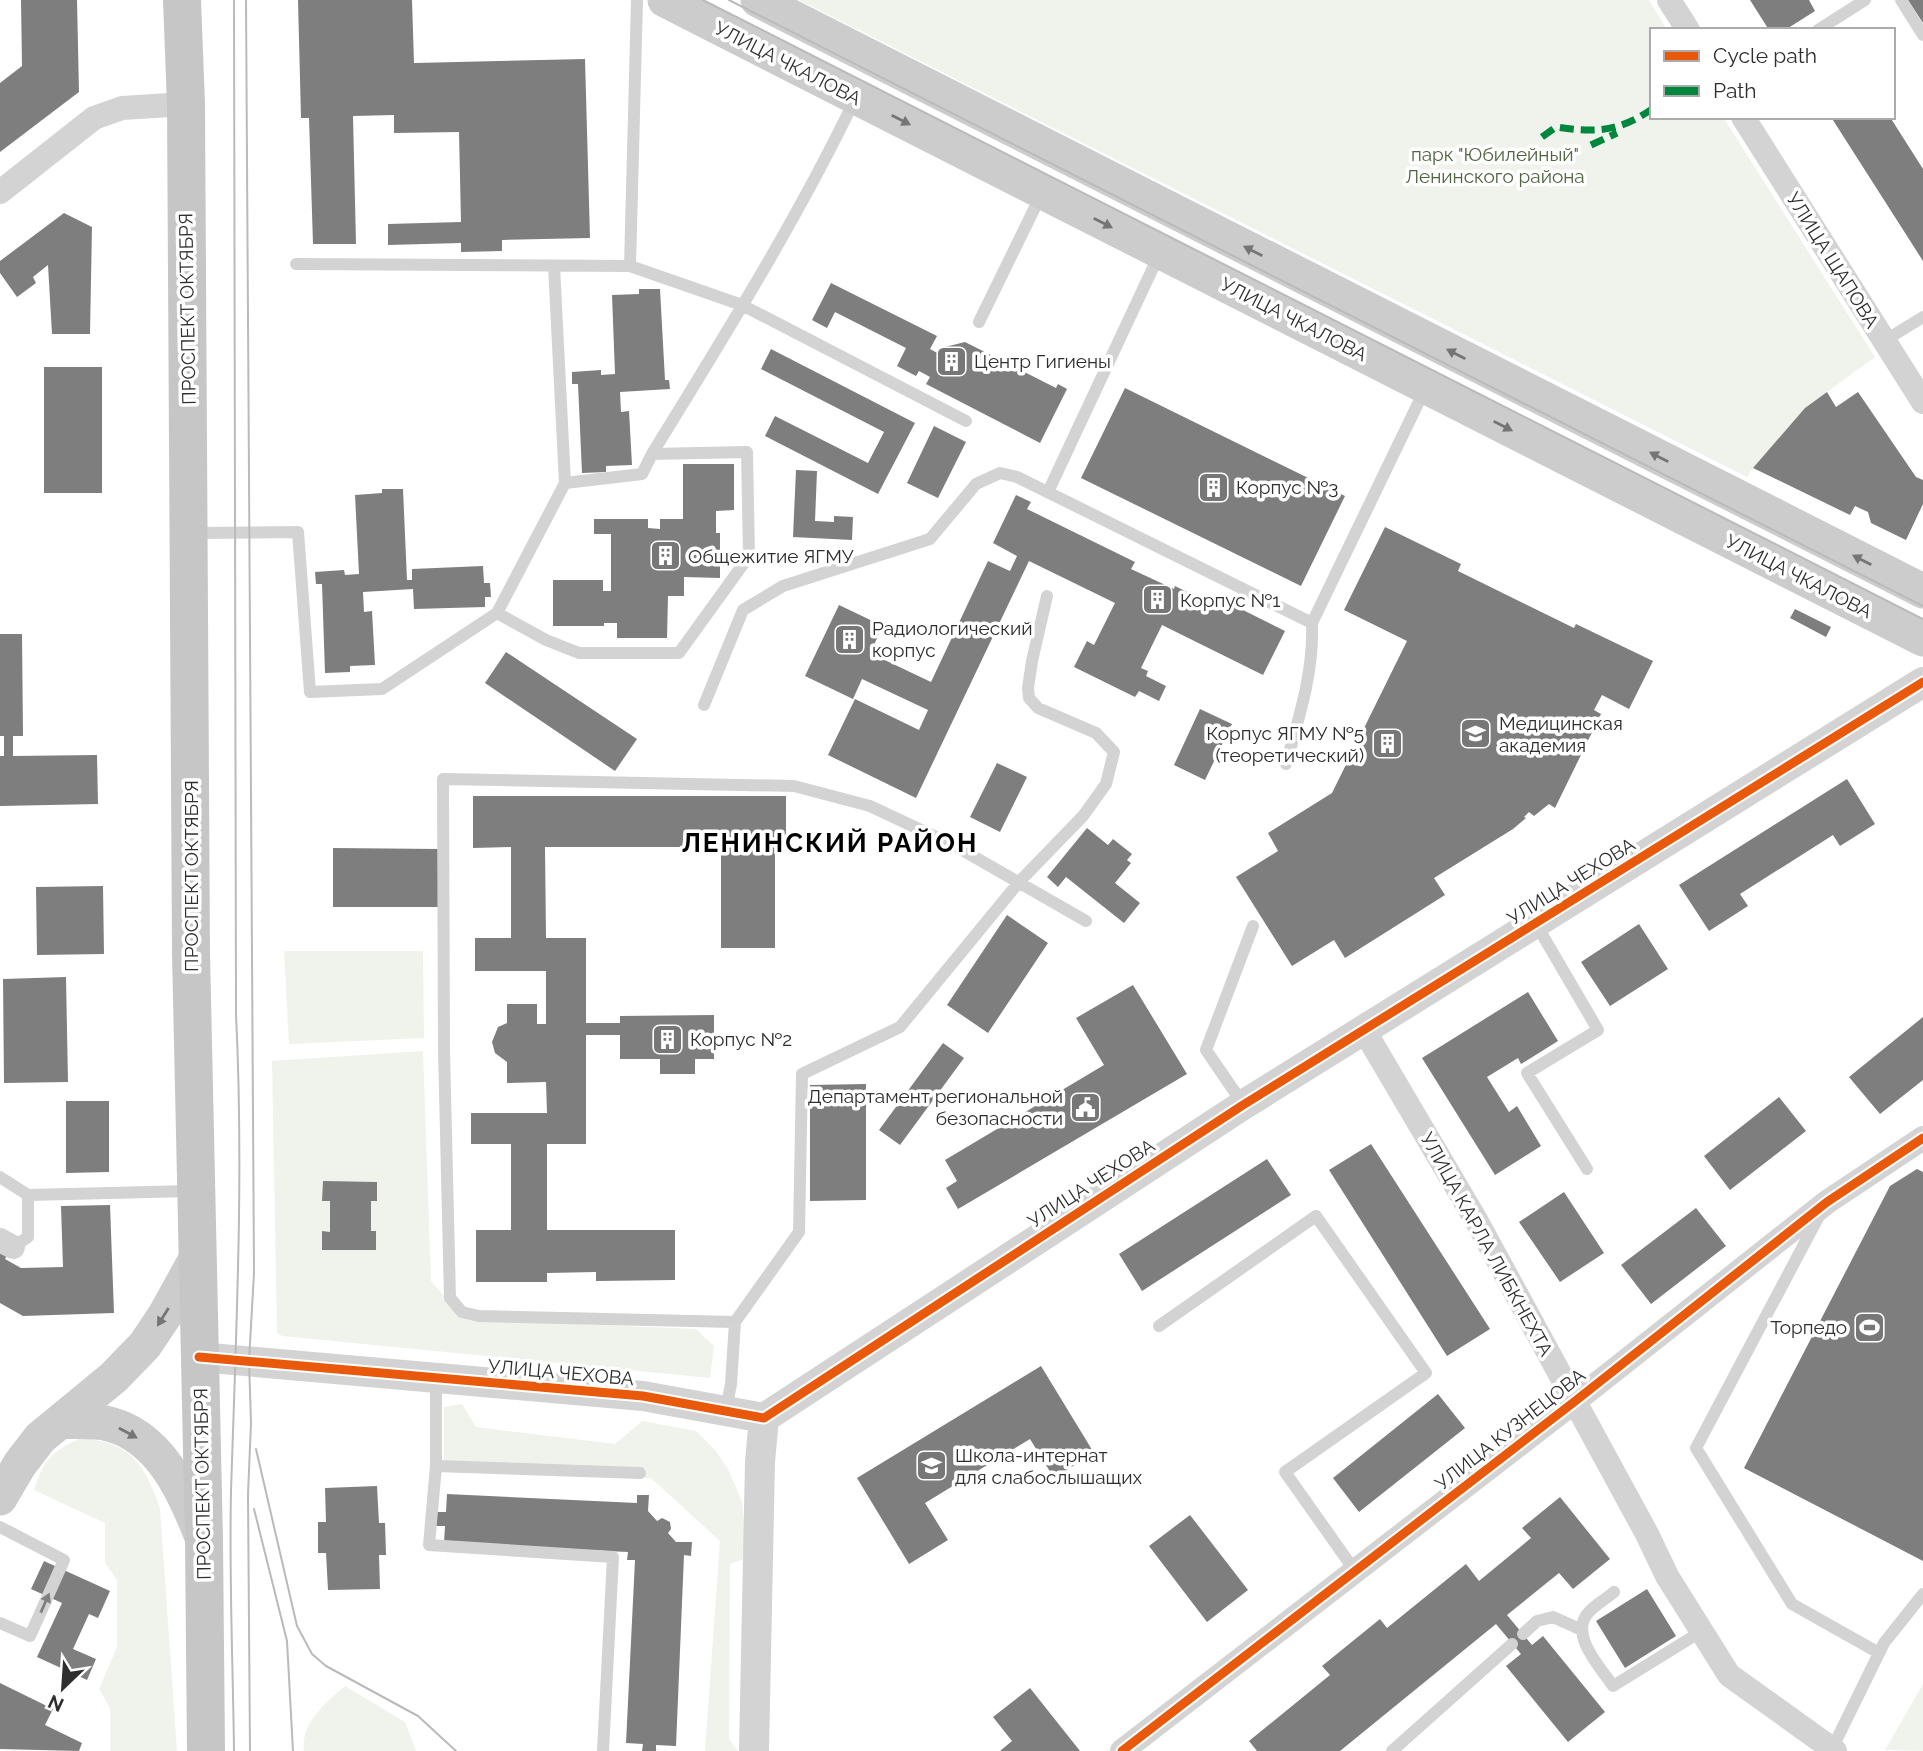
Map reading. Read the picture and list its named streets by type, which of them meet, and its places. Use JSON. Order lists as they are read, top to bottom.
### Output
{
  "streets": {
    "main road": ["УЛИЦА ЧКАЛОВА", "ПРОСПЕКТ ОКТЯБРЯ"],
    "street": [
      "УЛИЦА ЩАПОВА",
      "УЛИЦА ЧЕХОВА",
      "УЛИЦА КАРЛА ЛИБКНЕХТА",
      "УЛИЦА КУЗНЕЦОВА"
    ]
  },
  "crossings": [
    ["ПРОСПЕКТ ОКТЯБРЯ", "УЛИЦА ЧЕХОВА"],
    ["УЛИЦА ЧЕХОВА", "УЛИЦА КАРЛА ЛИБКНЕХТА"],
    ["УЛИЦА КАРЛА ЛИБКНЕХТА", "УЛИЦА КУЗНЕЦОВА"]
  ],
  "districts": ["ЛЕНИНСКИЙ РАЙОН"],
  "parks": ["парк \"Юбилейный\" Ленинского района"],
  "places": {
    "building": [
      "Центр Гигиены",
      "Корпус №3",
      "Общежитие ЯГМУ",
      "Корпус №1",
      "Радиологический корпус",
      "Корпус ЯГМУ №5 (теоретический)",
      "Корпус №2"
    ],
    "school or university": ["Медицинская академия", "Школа-интернат для слабослышащих"],
    "public building": ["Департамент региональной безопасности"],
    "sports": ["Торпедо"]
  },
  "legend": ["Cycle path", "Path"],
  "north": "bottom left"
}
